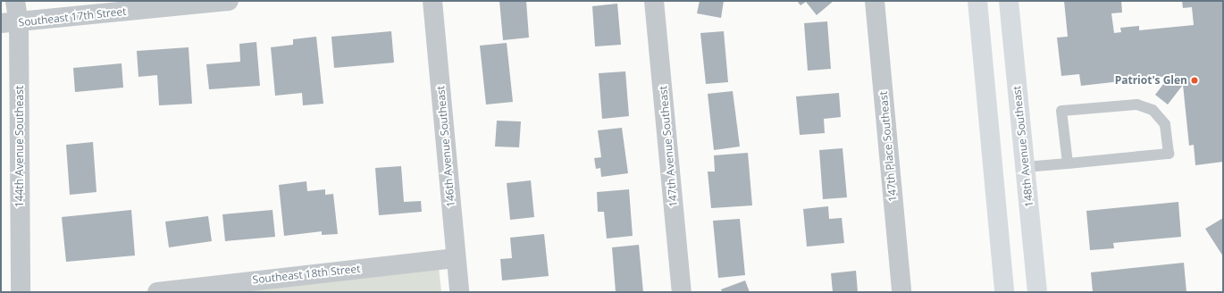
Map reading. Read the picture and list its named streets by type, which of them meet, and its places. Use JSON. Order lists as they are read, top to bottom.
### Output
{
  "streets": {
    "main road": ["148th Avenue Southeast"],
    "street": [
      "Southeast 17th Street",
      "144th Avenue Southeast",
      "146th Avenue Southeast",
      "147th Avenue Southeast",
      "147th Place Southeast",
      "Southeast 18th Street"
    ]
  },
  "crossings": [
    ["Southeast 17th Street", "144th Avenue Southeast"],
    ["146th Avenue Southeast", "Southeast 18th Street"]
  ],
  "places": ["Patriot's Glen"]
}
